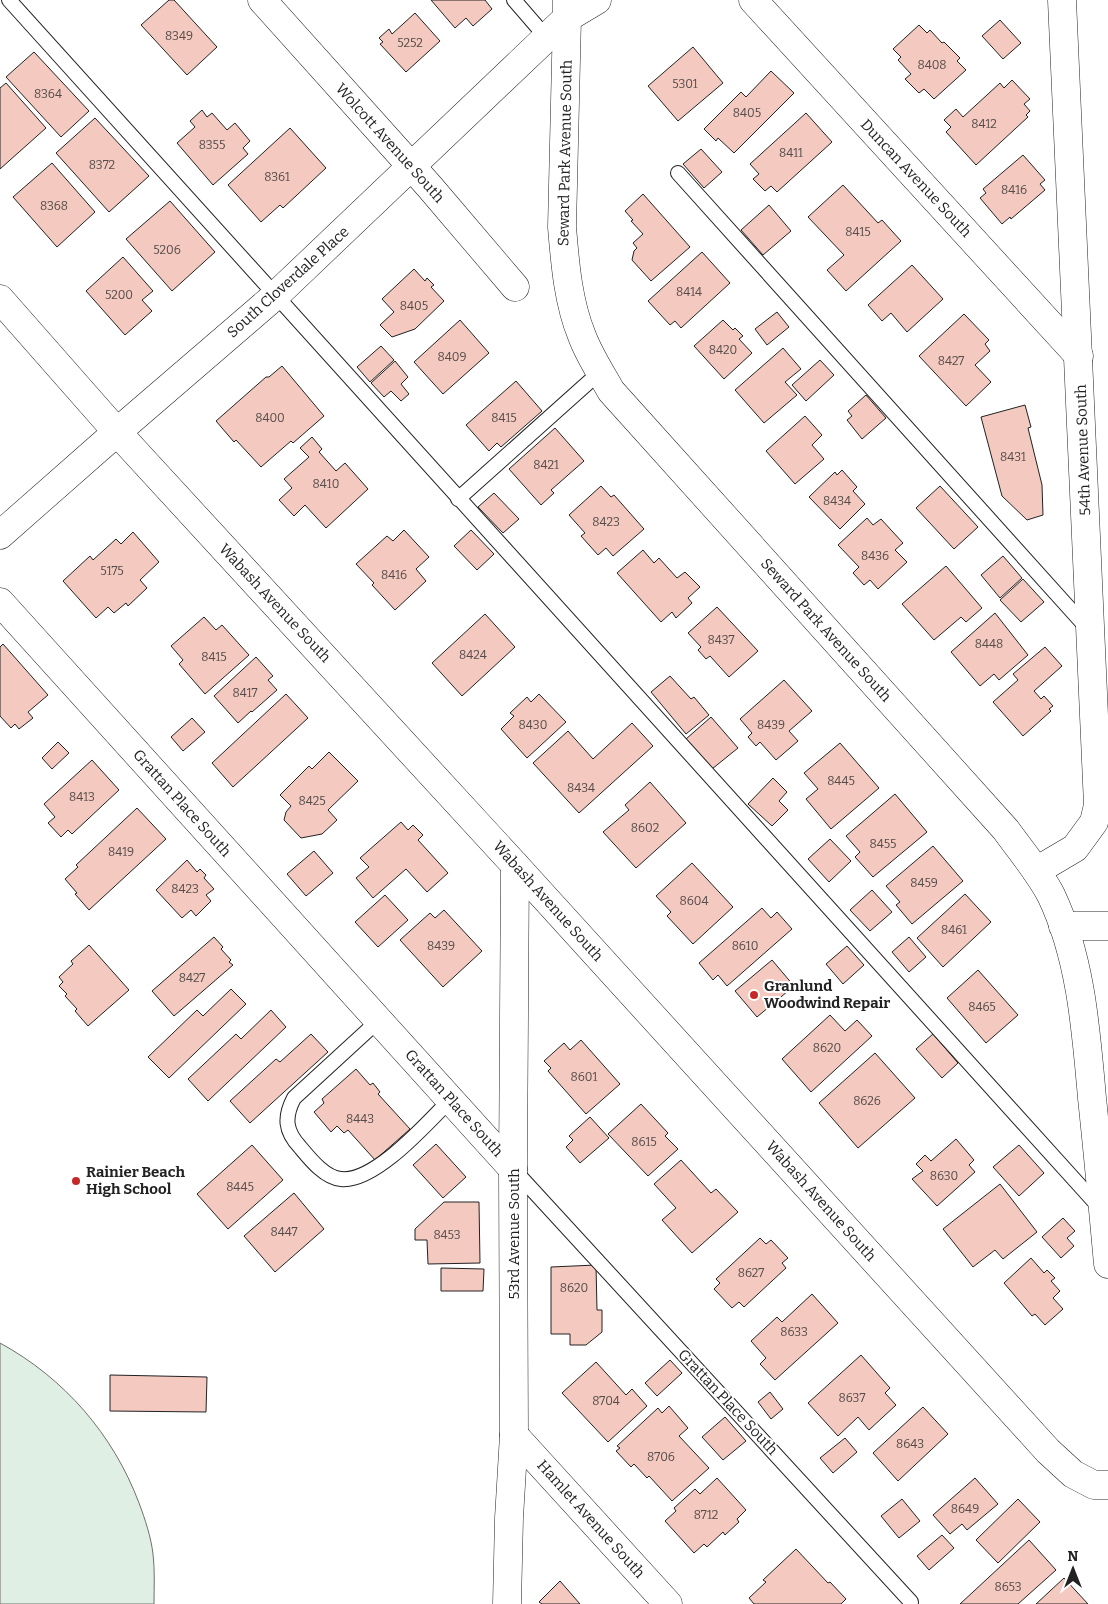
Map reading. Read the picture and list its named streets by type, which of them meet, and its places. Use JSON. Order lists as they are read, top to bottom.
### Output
{
  "streets": {
    "street": [
      "Wolcott Avenue South",
      "Seward Park Avenue South",
      "Duncan Avenue South",
      "South Cloverdale Place",
      "54th Avenue South",
      "Wabash Avenue South",
      "Grattan Place South",
      "53rd Avenue South",
      "Hamlet Avenue South"
    ]
  },
  "crossings": [
    ["Wolcott Avenue South", "South Cloverdale Place"],
    ["Seward Park Avenue South", "South Cloverdale Place"],
    ["Seward Park Avenue South", "54th Avenue South"],
    ["Duncan Avenue South", "54th Avenue South"],
    ["South Cloverdale Place", "Wabash Avenue South"],
    ["Wabash Avenue South", "53rd Avenue South"],
    ["Grattan Place South", "53rd Avenue South"],
    ["53rd Avenue South", "Hamlet Avenue South"]
  ],
  "places": ["Granlund Woodwind Repair", "Rainier Beach High School"],
  "house_numbers": [
    "8349",
    "5252",
    "8408",
    "5301",
    "8364",
    "8405",
    "8412",
    "8355",
    "8411",
    "8372",
    "8361",
    "8416",
    "8368",
    "8415",
    "5206",
    "8414",
    "5200",
    "8405",
    "8420",
    "8409",
    "8427",
    "8400",
    "8415",
    "8431",
    "8421",
    "8410",
    "8434",
    "8423",
    "8436",
    "5175",
    "8416",
    "8437",
    "8448",
    "8424",
    "8415",
    "8417",
    "8430",
    "8439",
    "8445",
    "8434",
    "8413",
    "8425",
    "8602",
    "8455",
    "8419",
    "8459",
    "8423",
    "8604",
    "8461",
    "8439",
    "8610",
    "8427",
    "8465",
    "8620",
    "8601",
    "8626",
    "8443",
    "8615",
    "8630",
    "8445",
    "8447",
    "8453",
    "8627",
    "8620",
    "8633",
    "8637",
    "8704",
    "8643",
    "8706",
    "8649",
    "8712",
    "8653"
  ],
  "north": "top"
}
